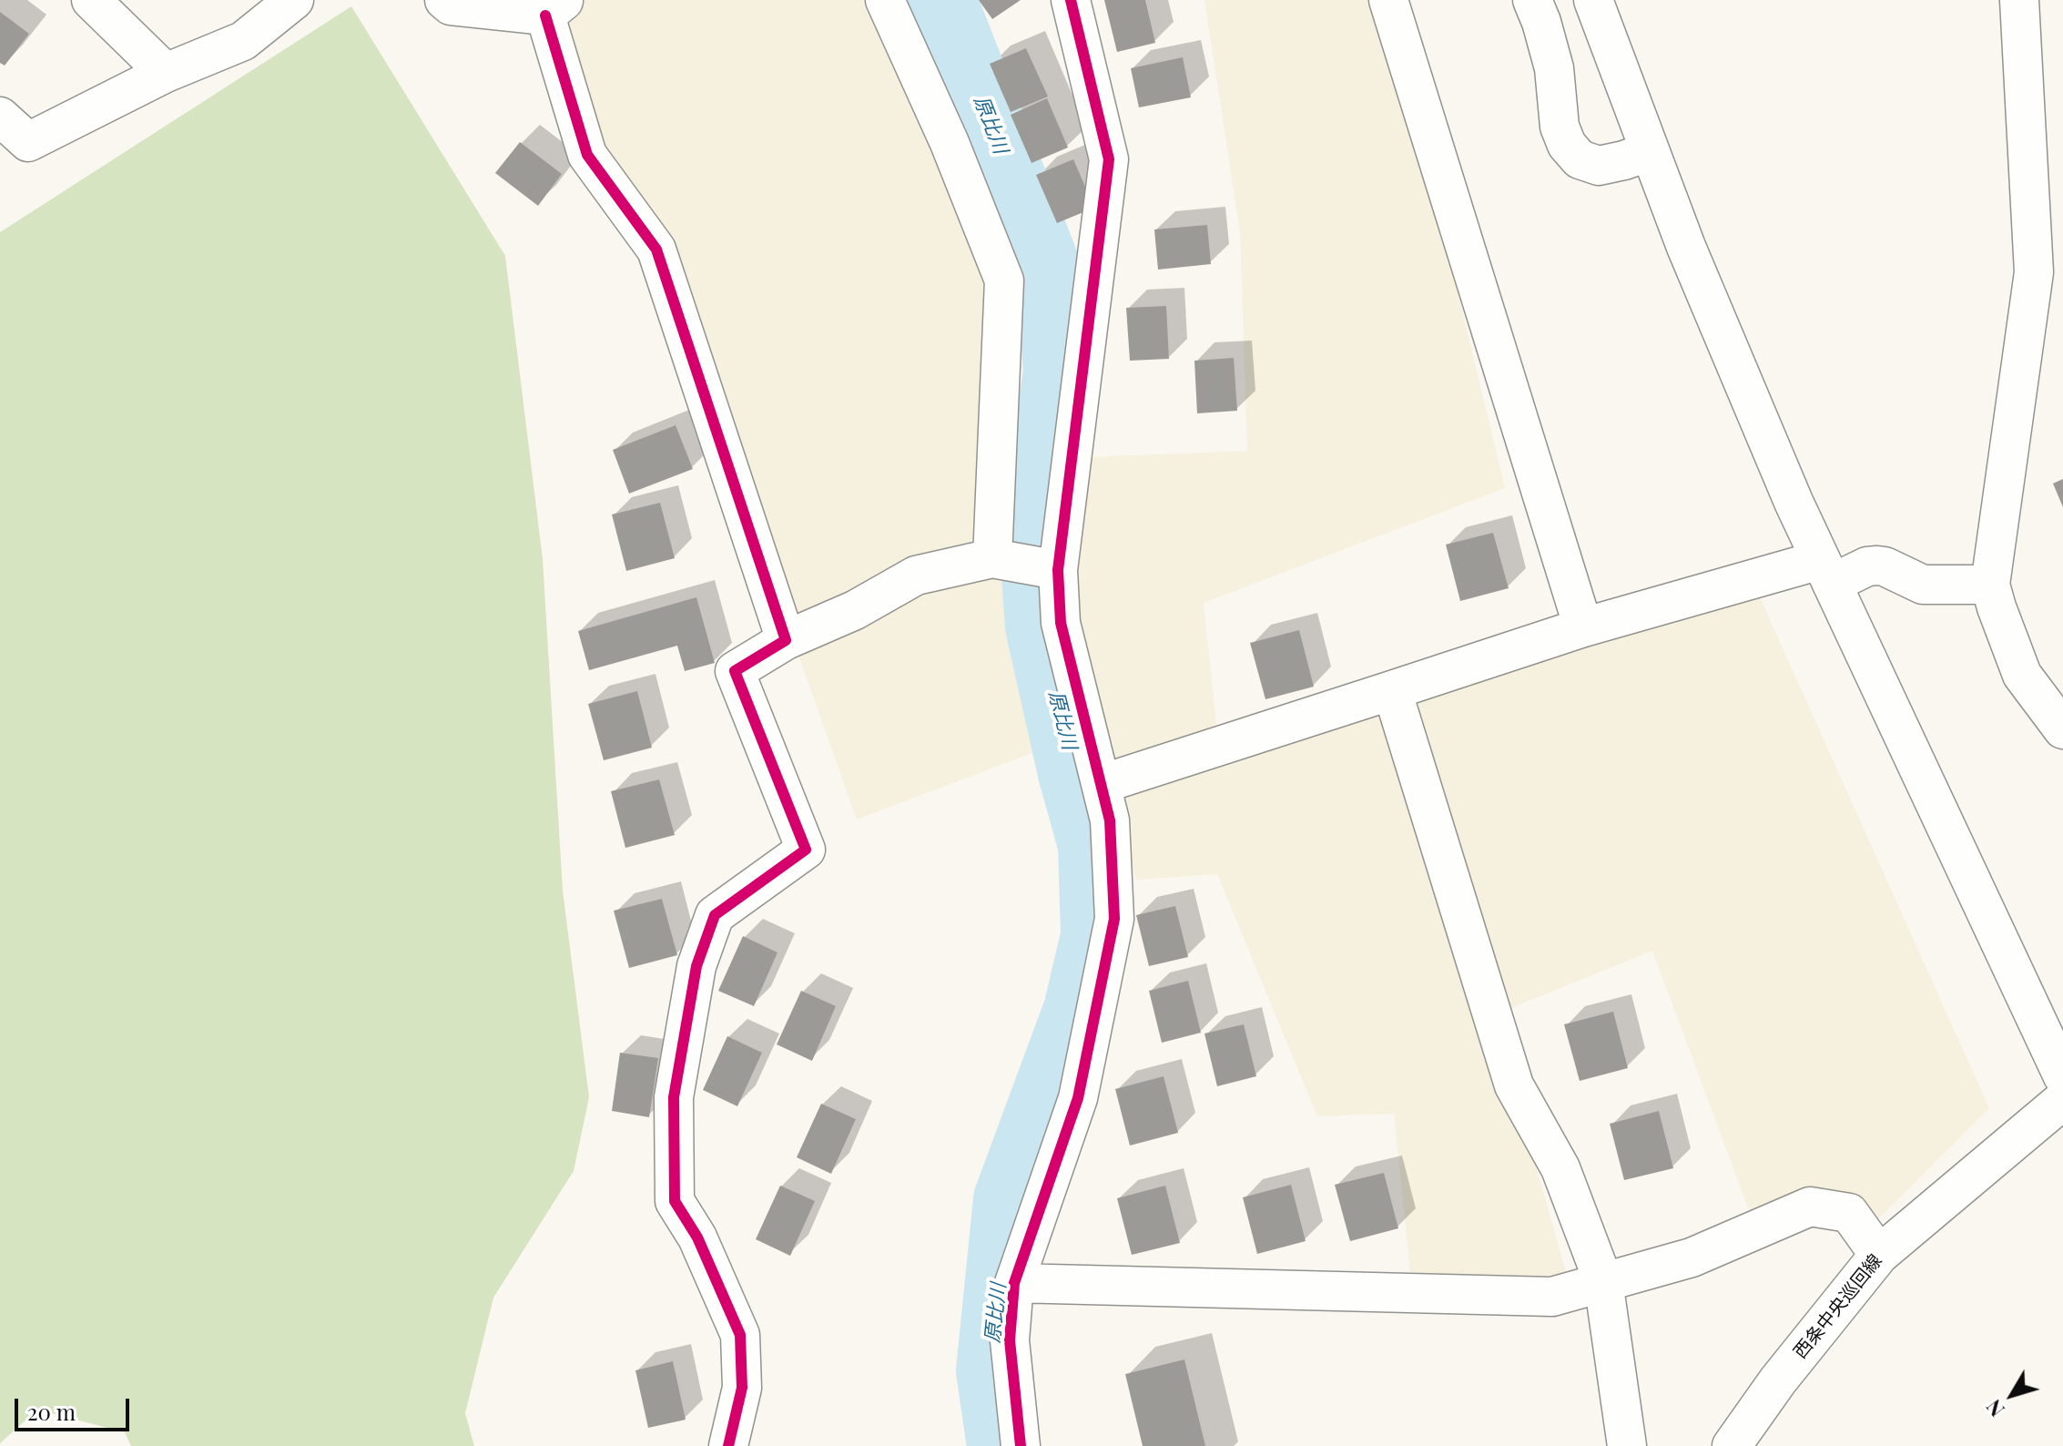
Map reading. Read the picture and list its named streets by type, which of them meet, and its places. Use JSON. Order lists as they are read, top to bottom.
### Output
{
  "streets": {
    "street": ["西条中央巡回線"]
  },
  "water": ["原比川"],
  "scale_bar": "20 m",
  "north": "bottom left"
}
